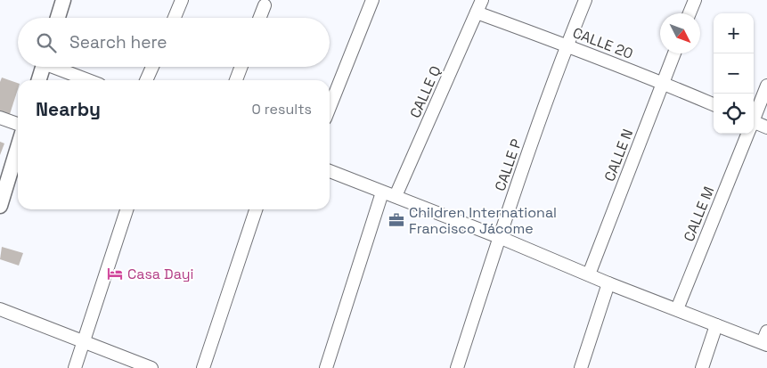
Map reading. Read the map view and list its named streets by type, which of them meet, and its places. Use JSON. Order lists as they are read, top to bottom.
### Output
{
  "streets": {
    "street": [
      "CALLE 20",
      "CALLE Q",
      "CALLE N",
      "CALLE P",
      "CALLE M"
    ]
  },
  "crossings": [
    ["CALLE 20", "CALLE Q"],
    ["CALLE 20", "CALLE N"],
    ["CALLE 20", "CALLE P"]
  ],
  "places": {
    "office": ["Children International Francisco Jácome"],
    "hotel": ["Casa Dayi"]
  },
  "north": "bottom right",
  "page": {
    "map_buttons": ["+", "−"],
    "search": "Search here",
    "heading": ["Nearby", "0 results"]
  }
}
